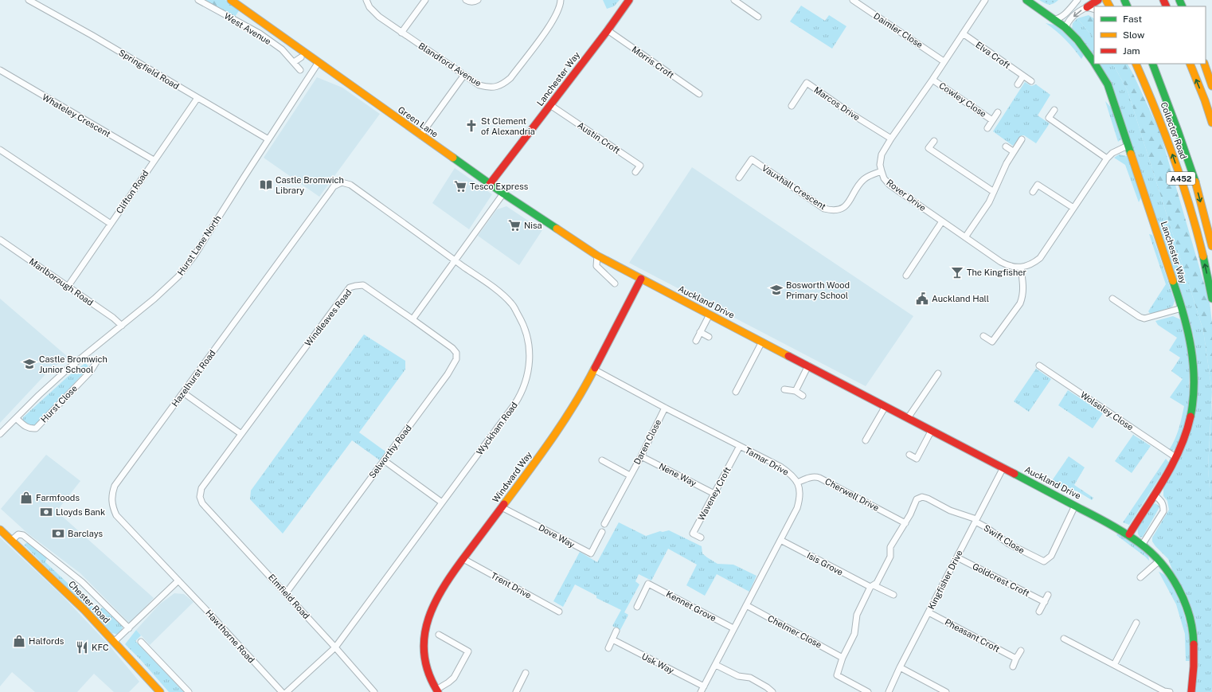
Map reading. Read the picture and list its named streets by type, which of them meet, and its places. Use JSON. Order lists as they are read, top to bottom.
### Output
{
  "streets": {
    "main road": [
      "Lanchester Way",
      "Green Lane",
      "Collector Road",
      "A452",
      "Auckland Drive",
      "Windward Way",
      "Chester Road"
    ],
    "street": [
      "West Avenue",
      "Daimler Close",
      "Elva Croft",
      "Morris Croft",
      "Blandford Avenue",
      "Springfield Road",
      "Cowley Close",
      "Marcos Drive",
      "Whateley Crescent",
      "Austin Croft",
      "Vauxhall Crescent",
      "Clifton Road",
      "Rover Drive",
      "Hurst Lane North",
      "Marlborough Road",
      "Windleaves Road",
      "Hazelhurst Road",
      "Hurst Close",
      "Wolseley Close",
      "Wyckham Road",
      "Daren Close",
      "Selworthy Road",
      "Tamar Drive",
      "Nene Way",
      "Waveney Croft",
      "Cherwell Drive",
      "Dove Way",
      "Swift Close",
      "Isis Grove",
      "Kingfisher Drive",
      "Goldcrest Croft",
      "Trent Drive",
      "Elmfield Road",
      "Kennet Grove",
      "Chelmer Close",
      "Pheasant Croft",
      "Hawthorne Road",
      "Usk Way"
    ]
  },
  "crossings": [
    ["Daimler Close", "Rover Drive"],
    ["Elva Croft", "Rover Drive"],
    ["Morris Croft", "Lanchester Way"],
    ["Springfield Road", "Clifton Road"],
    ["Springfield Road", "Hurst Lane North"],
    ["Lanchester Way", "Green Lane"],
    ["Lanchester Way", "Austin Croft"],
    ["Lanchester Way", "Auckland Drive"],
    ["Lanchester Way", "Wolseley Close"],
    ["Cowley Close", "Rover Drive"],
    ["Marcos Drive", "Rover Drive"],
    ["Whateley Crescent", "Clifton Road"],
    ["Green Lane", "Hurst Lane North"],
    ["Green Lane", "Auckland Drive"],
    ["Green Lane", "Windward Way"],
    ["Vauxhall Crescent", "Rover Drive"],
    ["Clifton Road", "Marlborough Road"],
    ["Hurst Lane North", "Marlborough Road"],
    ["Hurst Lane North", "Hurst Close"],
    ["Auckland Drive", "Windward Way"],
    ["Auckland Drive", "Swift Close"],
    ["Auckland Drive", "Kingfisher Drive"],
    ["Windleaves Road", "Selworthy Road"],
    ["Windleaves Road", "Elmfield Road"],
    ["Hazelhurst Road", "Wyckham Road"],
    ["Hazelhurst Road", "Hawthorne Road"],
    ["Wyckham Road", "Elmfield Road"],
    ["Daren Close", "Tamar Drive"],
    ["Daren Close", "Nene Way"],
    ["Selworthy Road", "Elmfield Road"],
    ["Tamar Drive", "Windward Way"],
    ["Tamar Drive", "Waveney Croft"],
    ["Tamar Drive", "Cherwell Drive"],
    ["Tamar Drive", "Isis Grove"],
    ["Tamar Drive", "Kennet Grove"],
    ["Tamar Drive", "Chelmer Close"],
    ["Tamar Drive", "Usk Way"],
    ["Nene Way", "Waveney Croft"],
    ["Windward Way", "Dove Way"],
    ["Windward Way", "Trent Drive"],
    ["Swift Close", "Kingfisher Drive"],
    ["Kingfisher Drive", "Goldcrest Croft"],
    ["Kingfisher Drive", "Pheasant Croft"]
  ],
  "places": {
    "church": ["St Clement of Alexandria"],
    "library": ["Castle Bromwich Library"],
    "supermarket": ["Tesco Express", "Nisa"],
    "bar": ["The Kingfisher"],
    "school or university": ["Bosworth Wood Primary School", "Castle Bromwich Junior School"],
    "public building": ["Auckland Hall"],
    "shop": ["Farmfoods", "Halfords"],
    "bank": ["Lloyds Bank", "Barclays"],
    "restaurant": ["KFC"]
  },
  "legend": ["Fast", "Slow", "Jam"]
}
